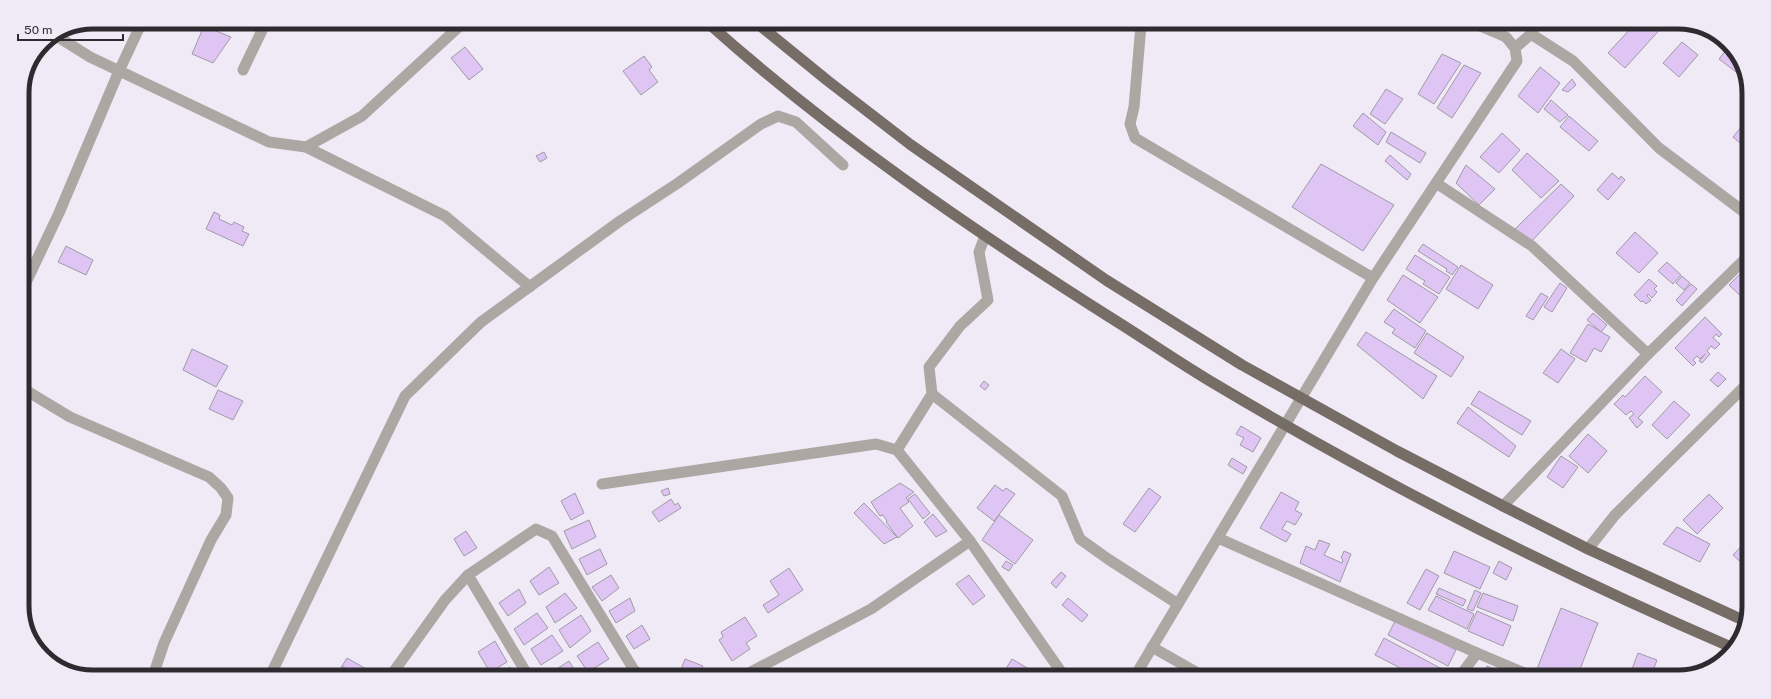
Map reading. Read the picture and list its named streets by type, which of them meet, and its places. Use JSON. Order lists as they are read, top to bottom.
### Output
{
  "scale_bar": "50 m"
}
